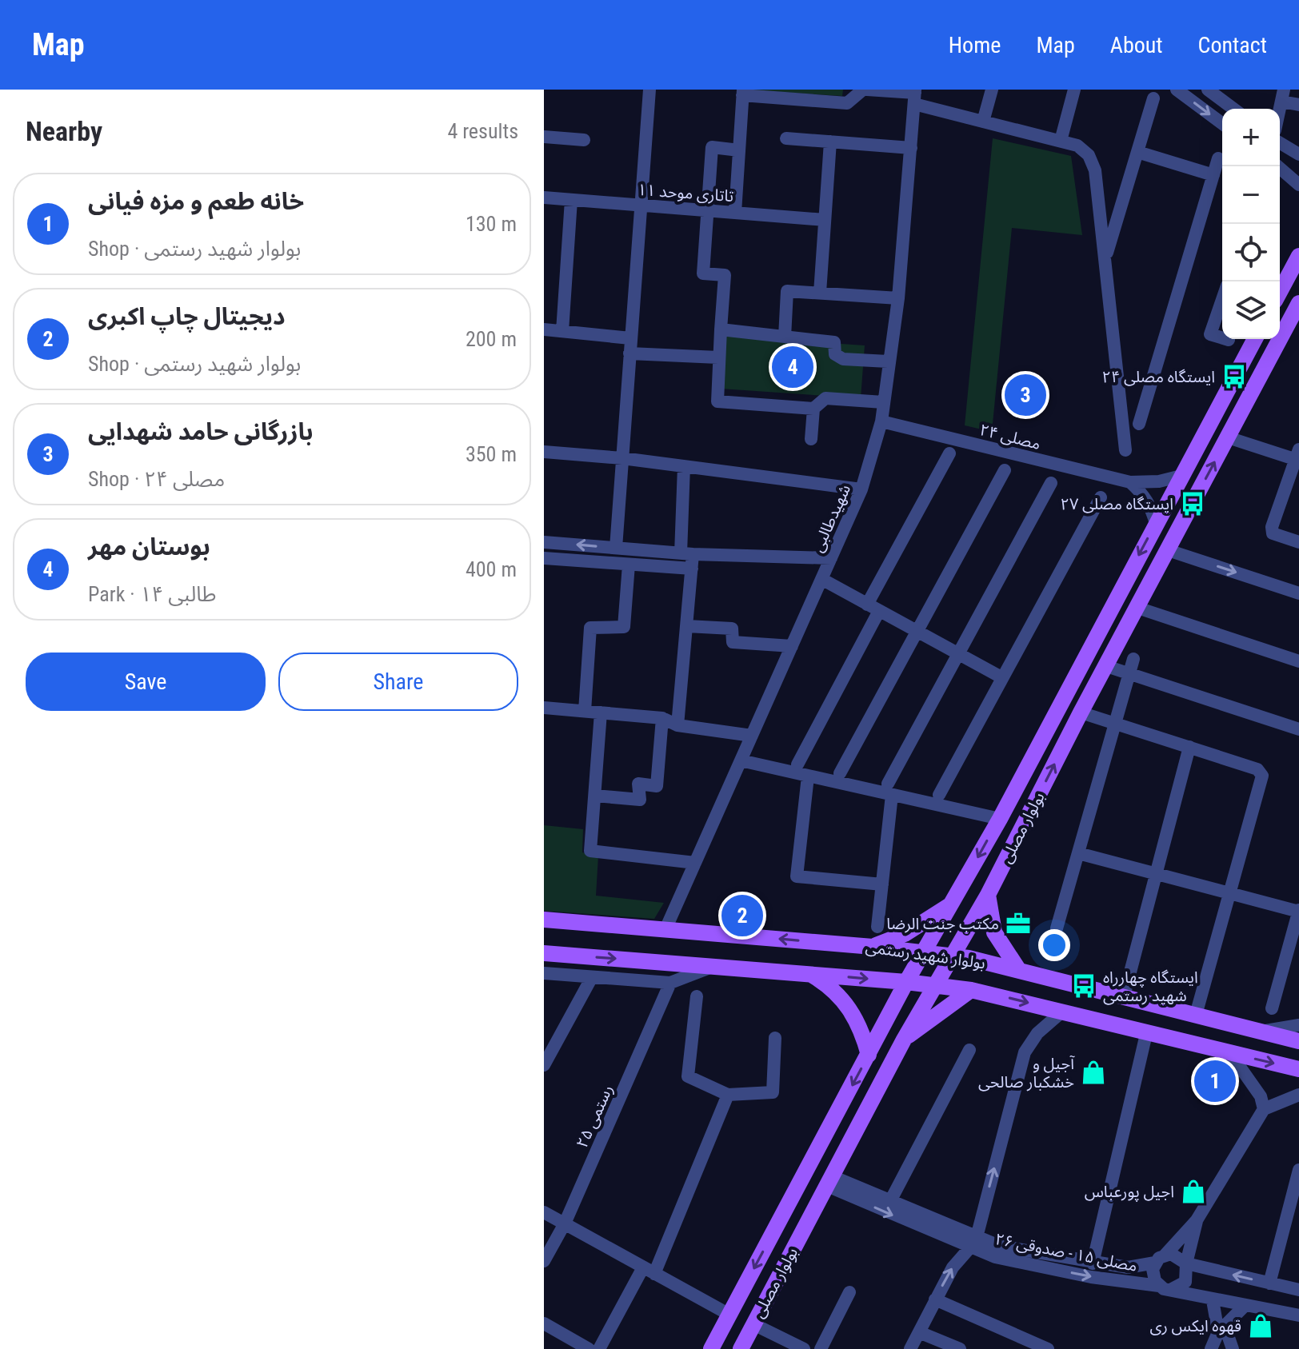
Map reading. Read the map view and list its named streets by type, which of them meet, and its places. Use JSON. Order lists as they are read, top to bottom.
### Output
{
  "streets": {
    "main road": ["بولوار مصلی", "بولوار شهید رستمی"],
    "street": [
      "تاتاری موحد ۱۱",
      "مصلی ۲۴",
      "شهیدطالبی",
      "رستمی ۲۵",
      "مصلی ۱۵ - صدوقی ۲۶"
    ]
  },
  "crossings": [
    ["مصلی ۲۴", "شهیدطالبی"],
    ["مصلی ۲۴", "بولوار مصلی"],
    ["شهیدطالبی", "بولوار شهید رستمی"],
    ["بولوار مصلی", "بولوار شهید رستمی"],
    ["بولوار مصلی", "مصلی ۱۵ - صدوقی ۲۶"]
  ],
  "places": {
    "bus stop": ["ایستگاه مصلی ۲۴", "ایستگاه مصلی ۲۷", "ایستگاه چهارراه شهید رستمی"],
    "office": ["مكتب جنت الرضا"],
    "shop": ["آجیل و خشکبار صالحی", "اجیل پورعباس", "قهوه ایکس ری"]
  },
  "page": {
    "header": "Map",
    "nav": [
      "Home",
      "Map",
      "About",
      "Contact"
    ],
    "heading": ["Nearby", "4 results"],
    "map_buttons": ["+", "−"],
    "list": [
      {
        "mark": "1",
        "name": "خانه طعم و مزه فیانی",
        "note": "Shop · بولوار شهید رستمی",
        "value": "130 m"
      },
      {
        "mark": "2",
        "name": "دیجیتال چاپ اکبری",
        "note": "Shop · بولوار شهید رستمی",
        "value": "200 m"
      },
      {
        "mark": "3",
        "name": "بازرگانی حامد شهدایی",
        "note": "Shop · مصلی ۲۴",
        "value": "350 m"
      },
      {
        "mark": "4",
        "name": "بوستان مهر",
        "note": "Park · طالبی ۱۴",
        "value": "400 m"
      }
    ],
    "pins": [
      "4",
      "3",
      "2",
      "1"
    ],
    "buttons": ["Save", "Share"]
  }
}
